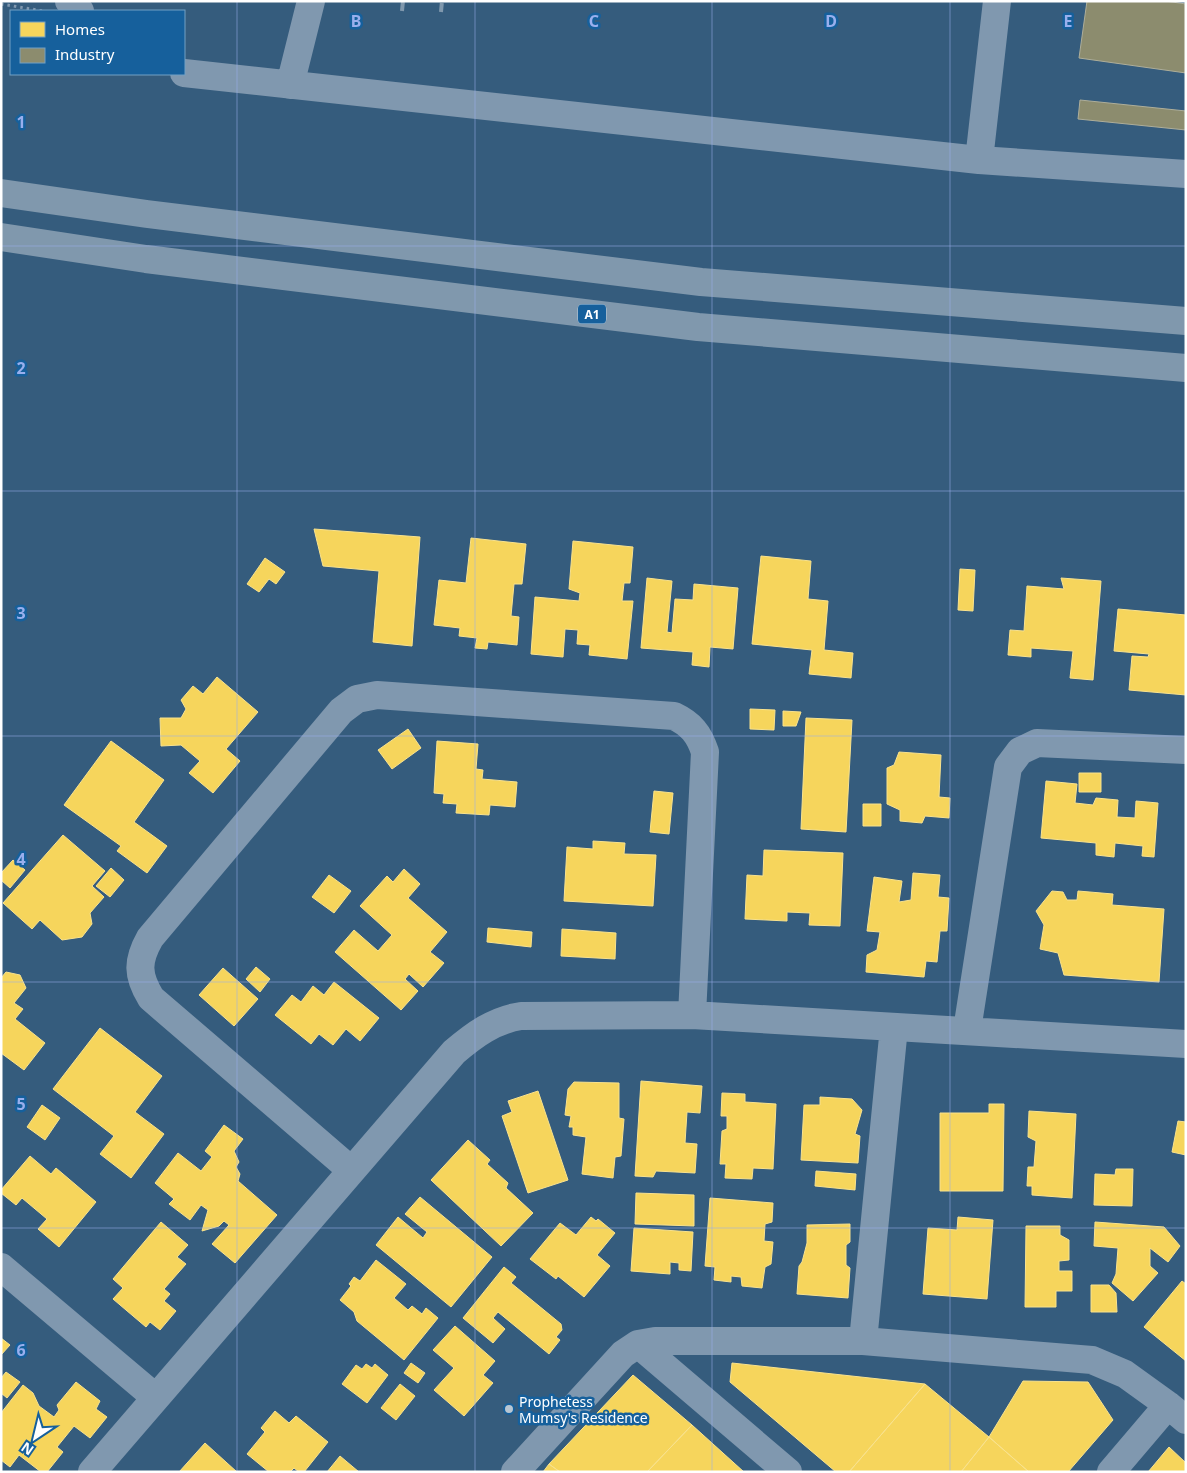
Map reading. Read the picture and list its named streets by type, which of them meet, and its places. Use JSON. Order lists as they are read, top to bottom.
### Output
{
  "streets": {
    "highway": ["A1"]
  },
  "places": ["Prophetess Mumsy's Residence"],
  "legend": ["Homes", "Industry"],
  "north": "bottom left",
  "grid": {
    "columns": [
      "B",
      "C",
      "D",
      "E"
    ],
    "rows": [
      "1",
      "2",
      "3",
      "4",
      "5",
      "6"
    ]
  }
}
